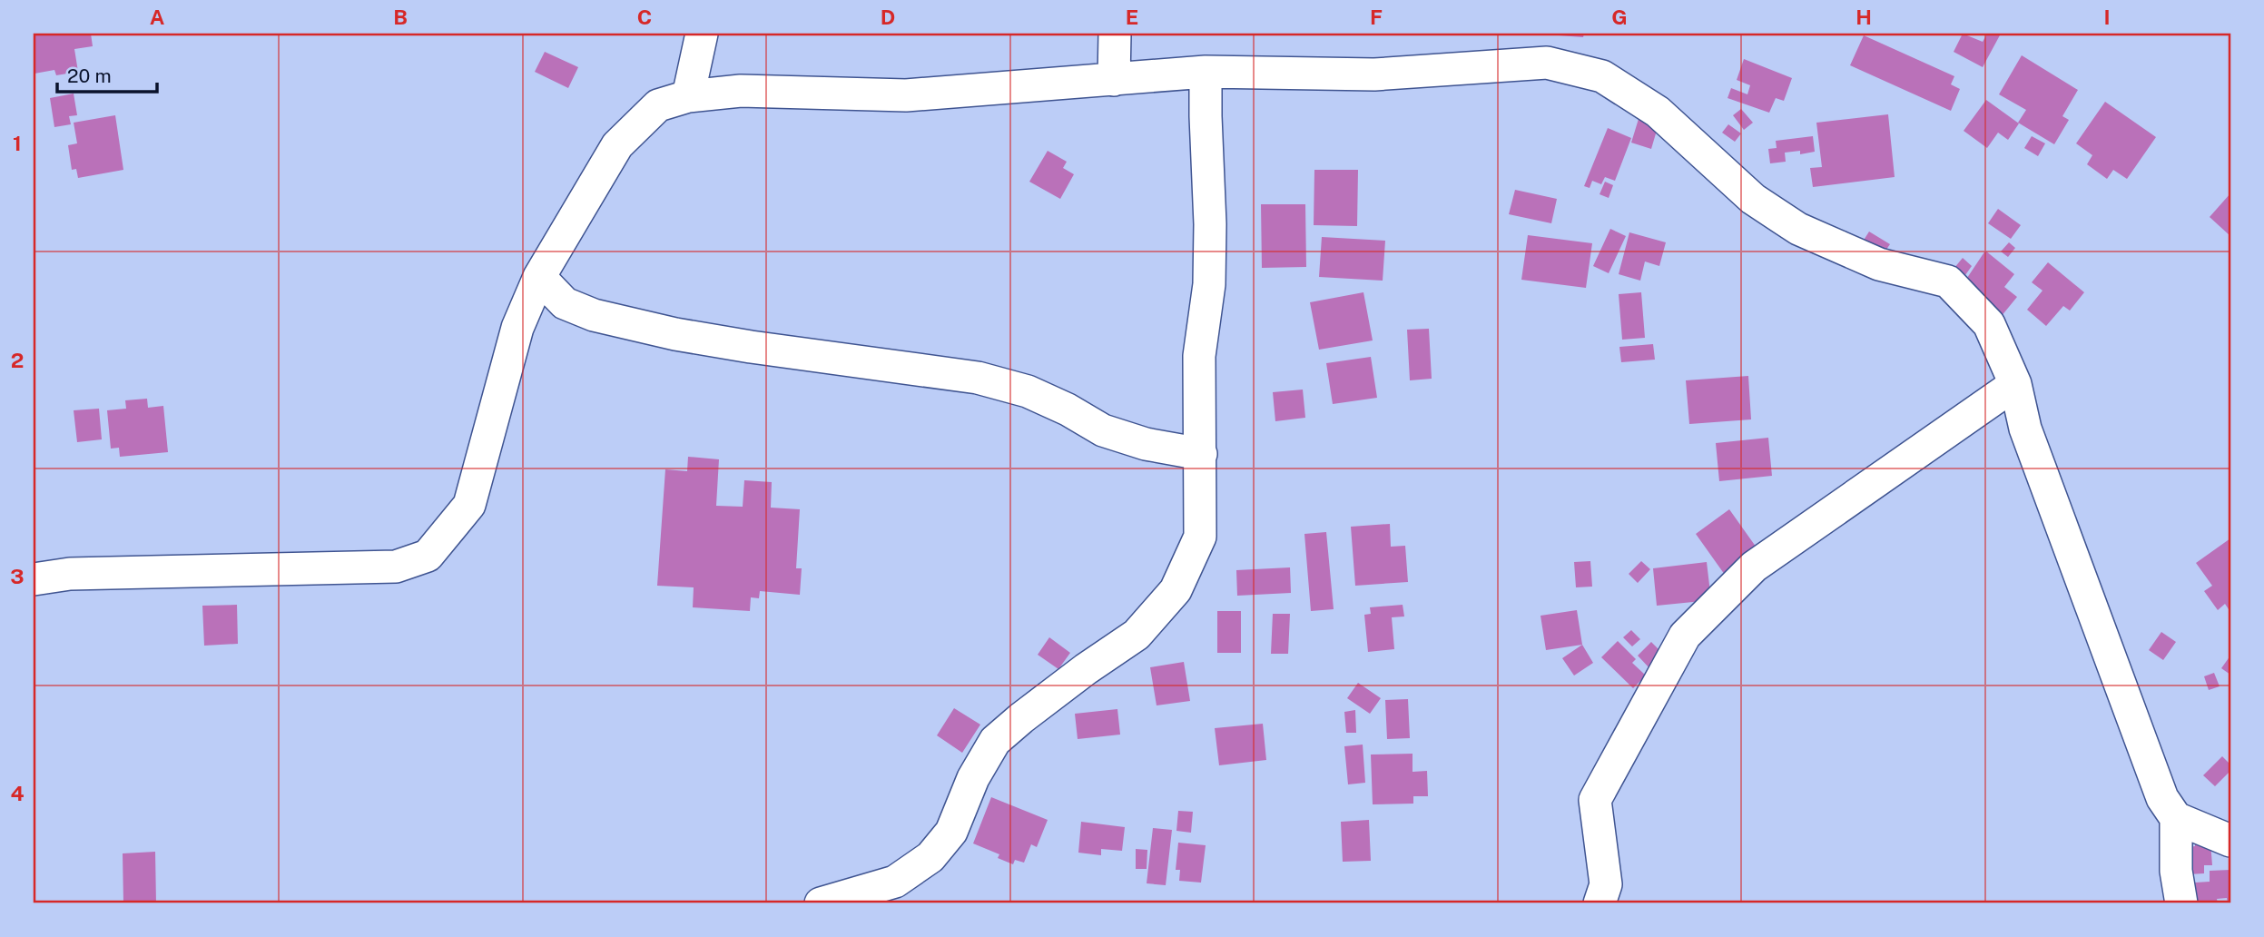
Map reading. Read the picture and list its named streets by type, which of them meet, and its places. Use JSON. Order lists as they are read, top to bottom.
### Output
{
  "scale_bar": "20 m",
  "grid": {
    "columns": [
      "A",
      "B",
      "C",
      "D",
      "E",
      "F",
      "G",
      "H",
      "I"
    ],
    "rows": [
      "1",
      "2",
      "3",
      "4"
    ]
  }
}
